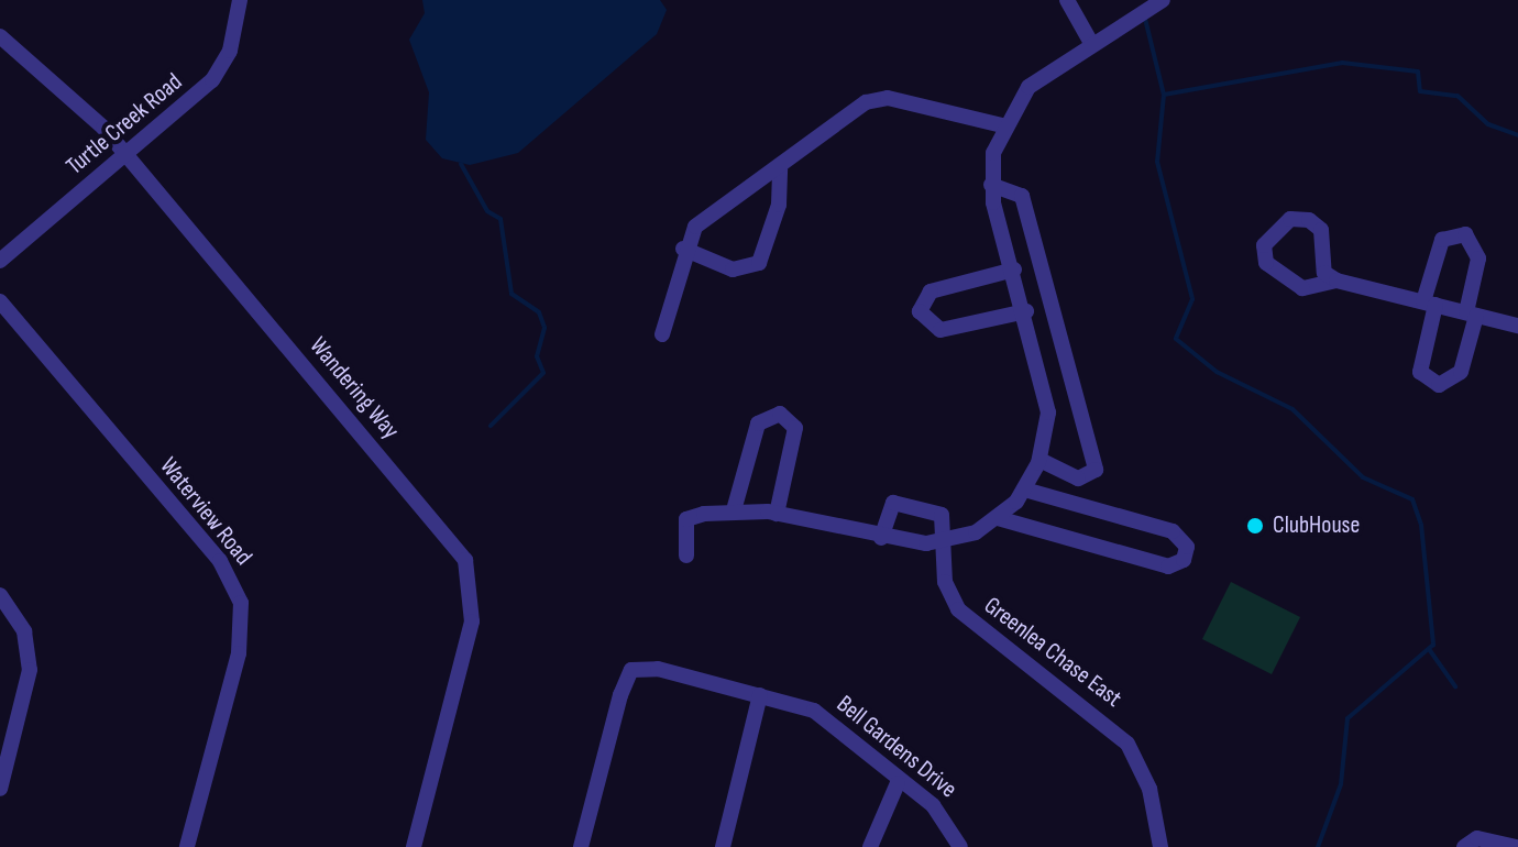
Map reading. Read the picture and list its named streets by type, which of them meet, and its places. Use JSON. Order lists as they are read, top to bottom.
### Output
{
  "streets": {
    "street": [
      "Turtle Creek Road",
      "Wandering Way",
      "Waterview Road",
      "Greenlea Chase East",
      "Bell Gardens Drive"
    ]
  },
  "crossings": [
    ["Turtle Creek Road", "Wandering Way"]
  ],
  "places": ["ClubHouse"]
}
